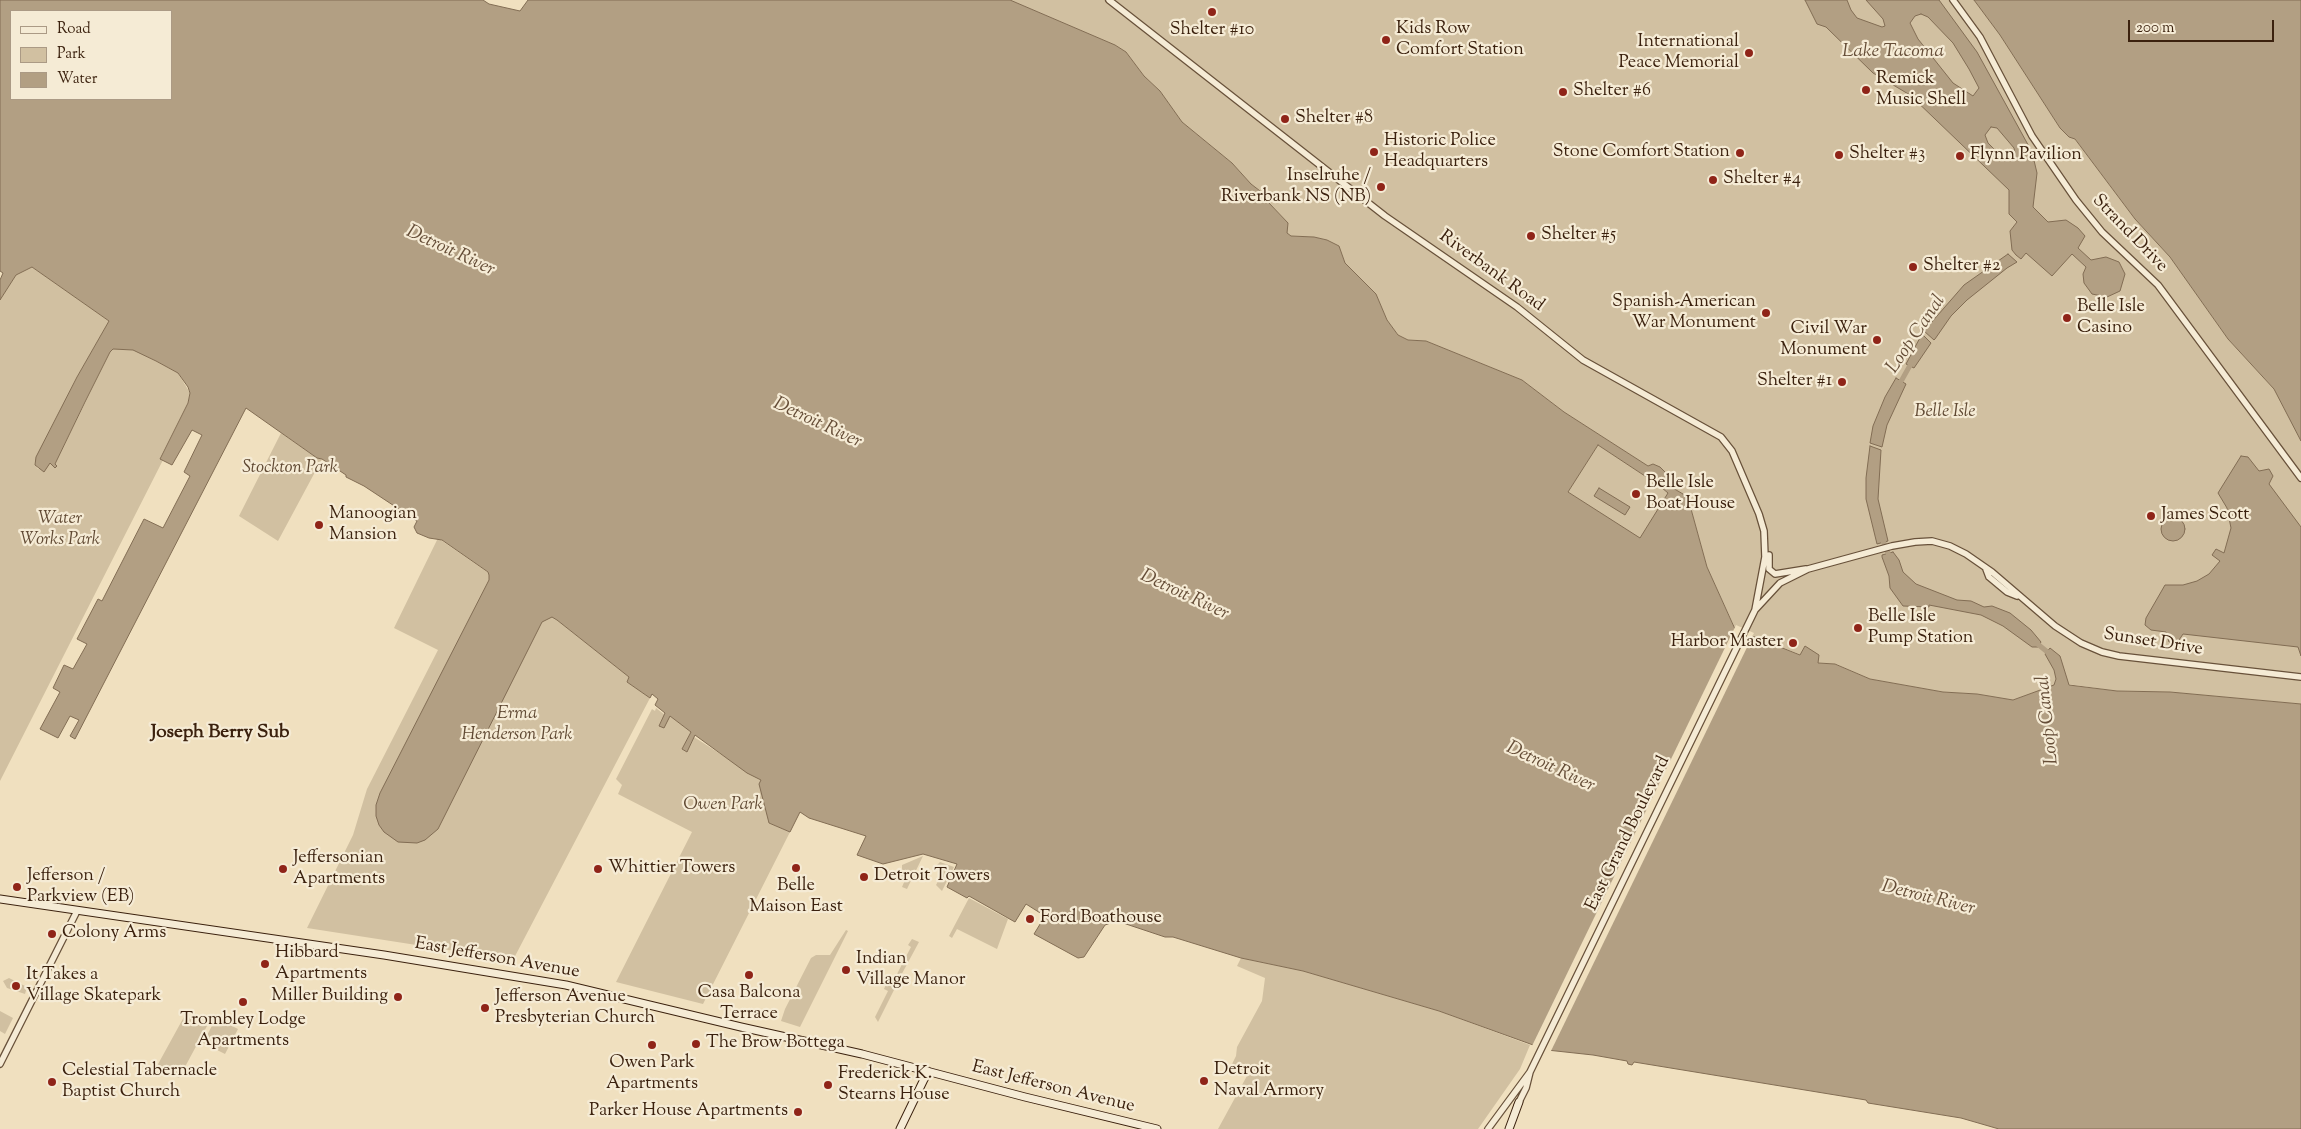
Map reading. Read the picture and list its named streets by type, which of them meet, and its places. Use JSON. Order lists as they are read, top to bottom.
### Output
{
  "streets": {
    "main road": ["East Jefferson Avenue"],
    "street": [
      "Strand Drive",
      "Riverbank Road",
      "Sunset Drive",
      "East Grand Boulevard"
    ]
  },
  "crossings": [
    ["Riverbank Road", "Sunset Drive"],
    ["Riverbank Road", "East Grand Boulevard"],
    ["Sunset Drive", "East Grand Boulevard"]
  ],
  "districts": ["Joseph Berry Sub"],
  "water": ["Lake Tacoma", "Detroit River", "Loop Canal"],
  "parks": [
    "Belle Isle",
    "Stockton Park",
    "Water Works Park",
    "Erma Henderson Park",
    "Owen Park"
  ],
  "places": [
    "Shelter #10",
    "Kids Row Comfort Station",
    "International Peace Memorial",
    "Remick Music Shell",
    "Shelter #6",
    "Shelter #8",
    "Historic Police Headquarters",
    "Stone Comfort Station",
    "Shelter #3",
    "Flynn Pavilion",
    "Shelter #4",
    "Inselruhe / Riverbank NS (NB)",
    "Shelter #5",
    "Shelter #2",
    "Spanish-American War Monument",
    "Belle Isle Casino",
    "Civil War Monument",
    "Shelter #1",
    "Belle Isle Boat House",
    "James Scott",
    "Manoogian Mansion",
    "Belle Isle Pump Station",
    "Harbor Master",
    "Belle Maison East",
    "Jeffersonian Apartments",
    "Whittier Towers",
    "Detroit Towers",
    "Jefferson / Parkview (EB)",
    "Ford Boathouse",
    "Colony Arms",
    "Hibbard Apartments",
    "Indian Village Manor",
    "Casa Balcona Terrace",
    "It Takes a Village Skatepark",
    "Miller Building",
    "Trombley Lodge Apartments",
    "Jefferson Avenue Presbyterian Church",
    "The Brow Bottega",
    "Owen Park Apartments",
    "Detroit Naval Armory",
    "Celestial Tabernacle Baptist Church",
    "Frederick K. Stearns House",
    "Parker House Apartments"
  ],
  "legend": ["Road", "Park", "Water"],
  "scale_bar": "200 m"
}
